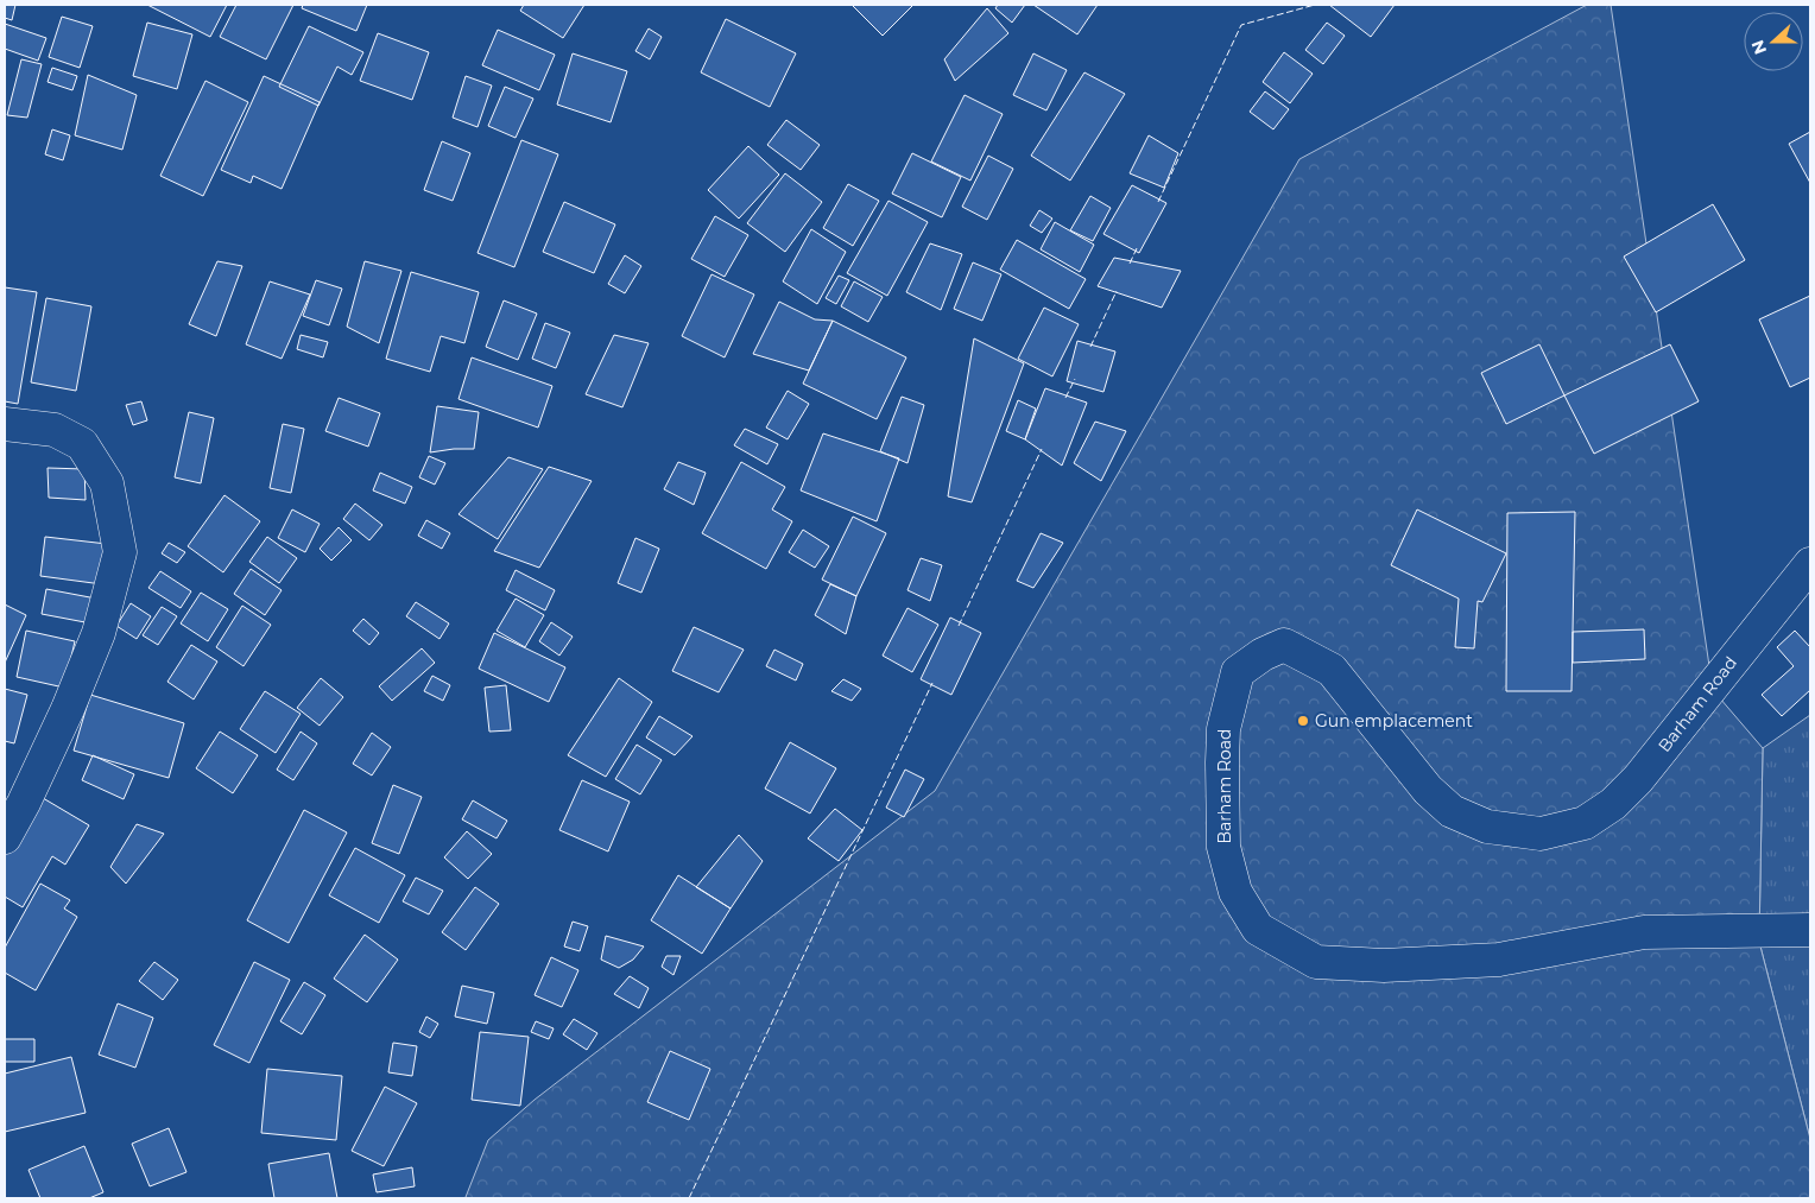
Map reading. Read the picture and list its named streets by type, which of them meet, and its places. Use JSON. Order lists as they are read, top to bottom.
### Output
{
  "streets": {
    "street": ["Barham Road"]
  },
  "places": ["Gun emplacement"],
  "north": "left"
}
